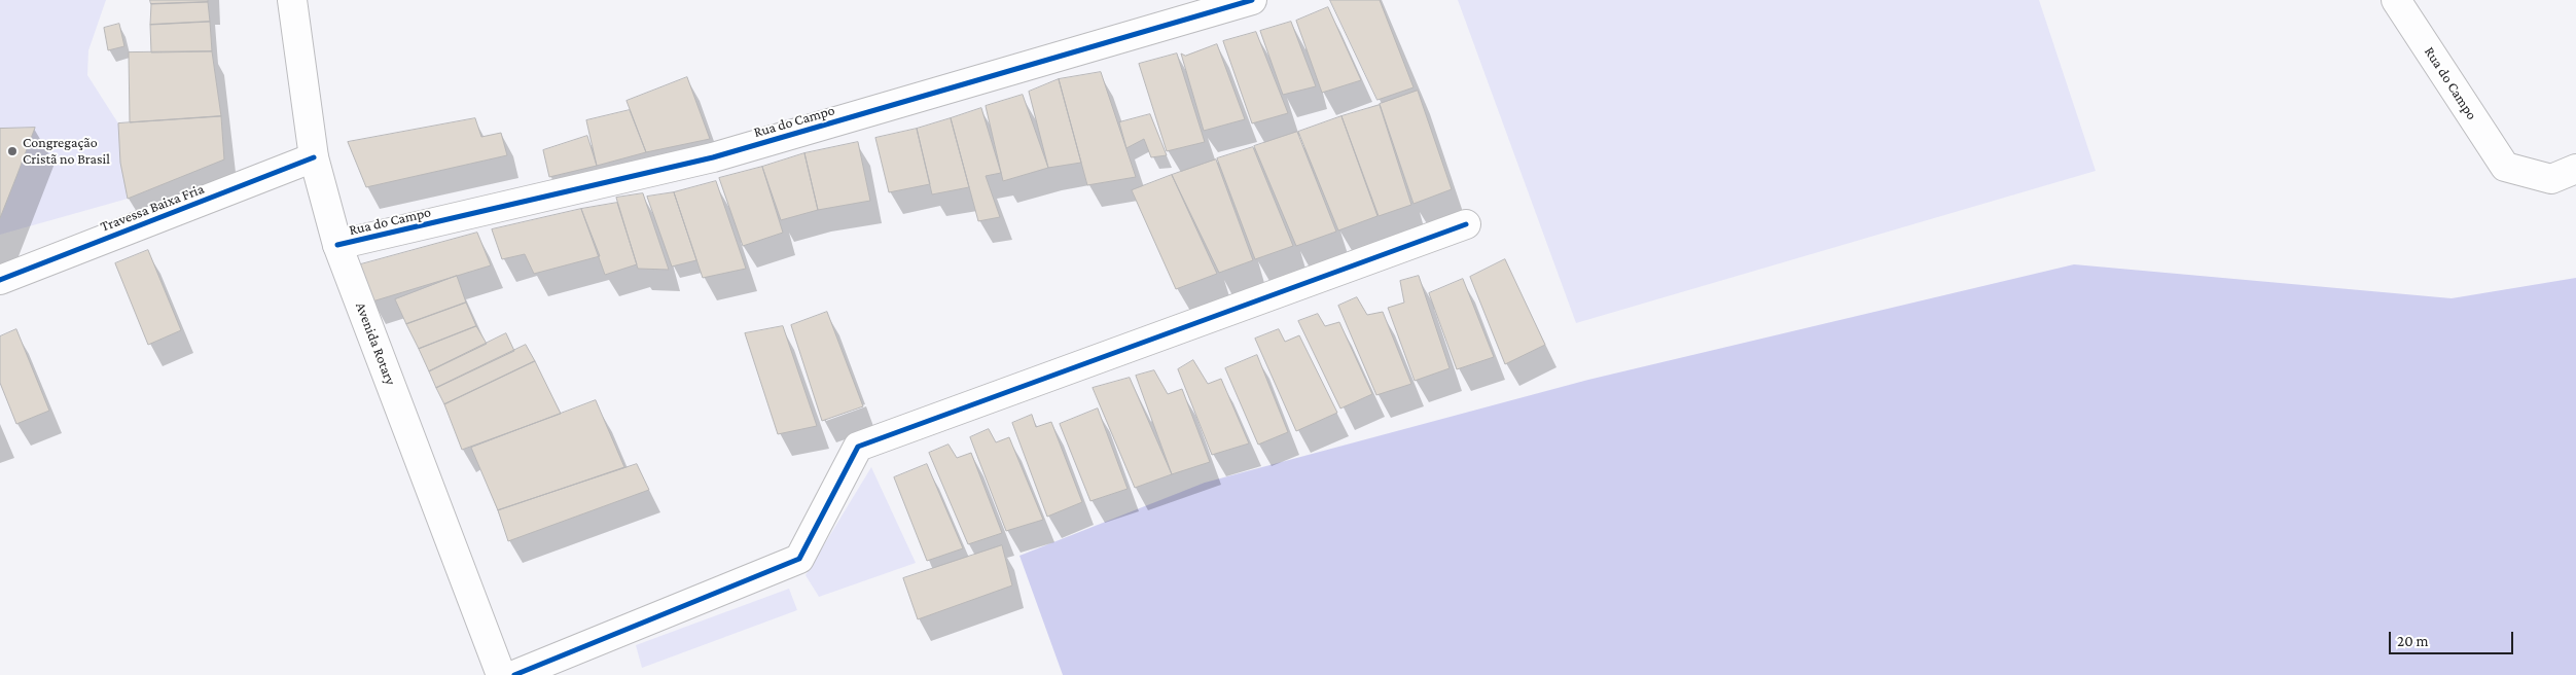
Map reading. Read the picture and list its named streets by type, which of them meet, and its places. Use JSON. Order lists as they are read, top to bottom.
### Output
{
  "streets": {
    "street": ["Rua do Campo", "Travessa Baixa Fria", "Avenida Rotary"]
  },
  "crossings": [
    ["Rua do Campo", "Avenida Rotary"],
    ["Travessa Baixa Fria", "Avenida Rotary"]
  ],
  "places": ["Congregação Cristã no Brasil"],
  "scale_bar": "20 m"
}
